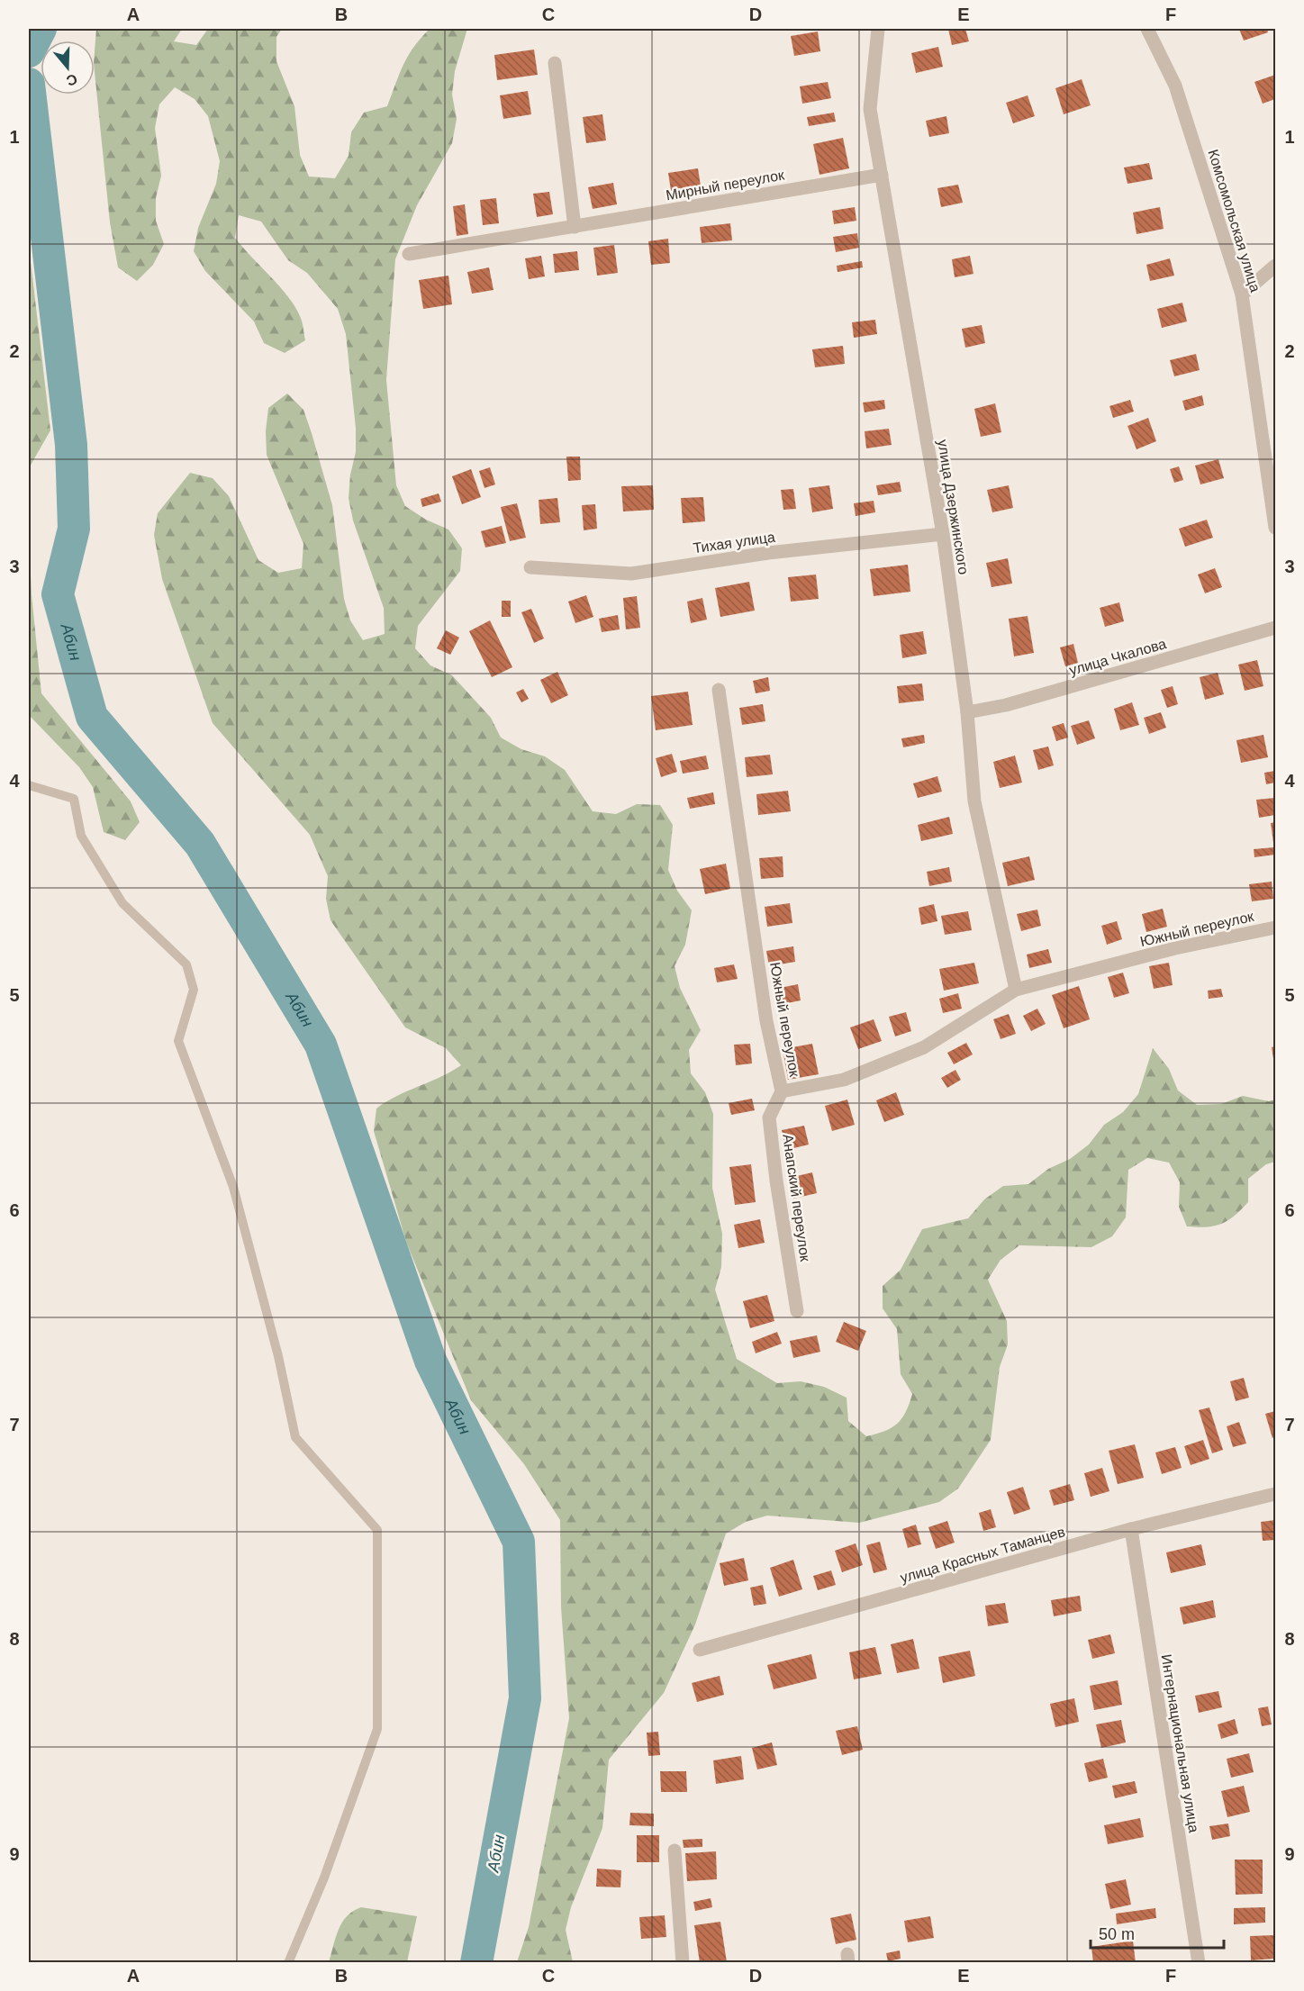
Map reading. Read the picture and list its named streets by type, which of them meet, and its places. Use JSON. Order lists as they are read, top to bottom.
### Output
{
  "streets": {
    "street": [
      "Мирный переулок",
      "Комсомольская улица",
      "улица Дзержинского",
      "Тихая улица",
      "улица Чкалова",
      "Южный переулок",
      "Анапский переулок",
      "улица Красных Таманцев",
      "Интернациональная улица"
    ]
  },
  "crossings": [
    ["Мирный переулок", "улица Дзержинского"],
    ["улица Дзержинского", "Тихая улица"],
    ["улица Дзержинского", "улица Чкалова"],
    ["улица Дзержинского", "Южный переулок"],
    ["Южный переулок", "Анапский переулок"],
    ["улица Красных Таманцев", "Интернациональная улица"]
  ],
  "water": ["Абин"],
  "scale_bar": "50 m",
  "north": "bottom",
  "grid": {
    "columns": [
      "A",
      "B",
      "C",
      "D",
      "E",
      "F"
    ],
    "rows": [
      "1",
      "2",
      "3",
      "4",
      "5",
      "6",
      "7",
      "8",
      "9"
    ]
  }
}
